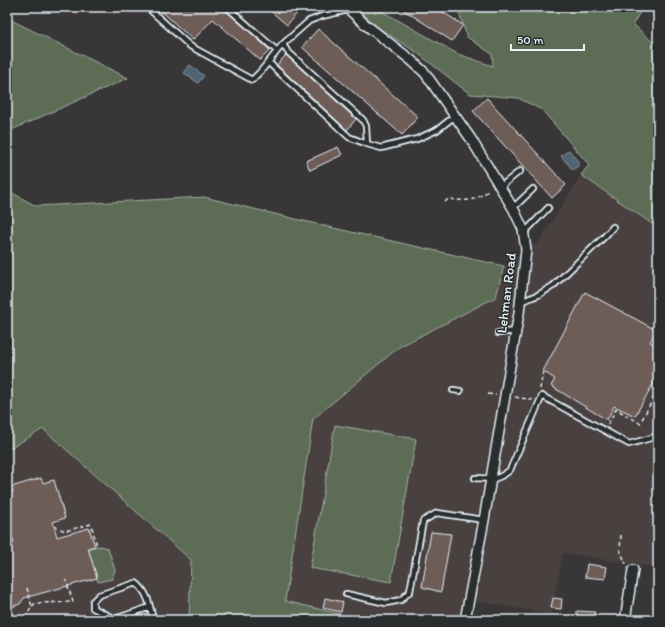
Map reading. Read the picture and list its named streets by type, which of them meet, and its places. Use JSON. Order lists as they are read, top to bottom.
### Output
{
  "streets": {
    "street": ["Lehman Road"]
  },
  "scale_bar": "50 m"
}
